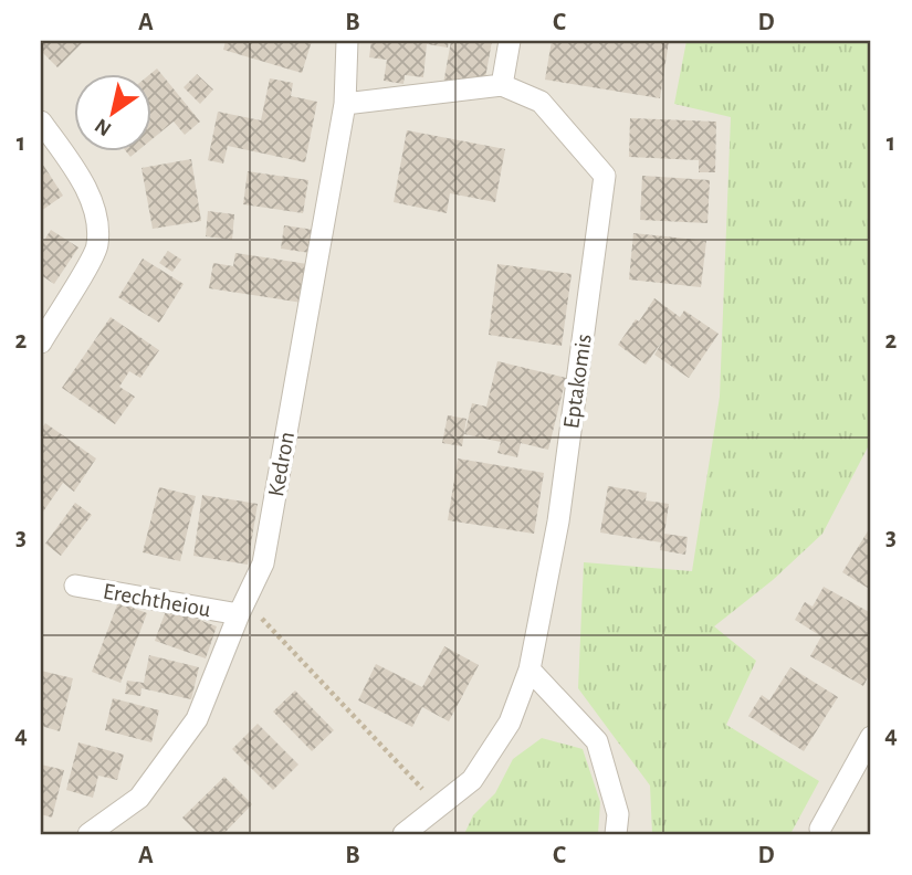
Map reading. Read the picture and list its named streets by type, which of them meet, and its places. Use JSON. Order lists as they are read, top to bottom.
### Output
{
  "streets": {
    "street": ["Eptakomis", "Kedron", "Erechtheiou"]
  },
  "crossings": [
    ["Kedron", "Erechtheiou"]
  ],
  "north": "bottom left",
  "grid": {
    "columns": [
      "A",
      "B",
      "C",
      "D"
    ],
    "rows": [
      "1",
      "2",
      "3",
      "4"
    ]
  }
}
